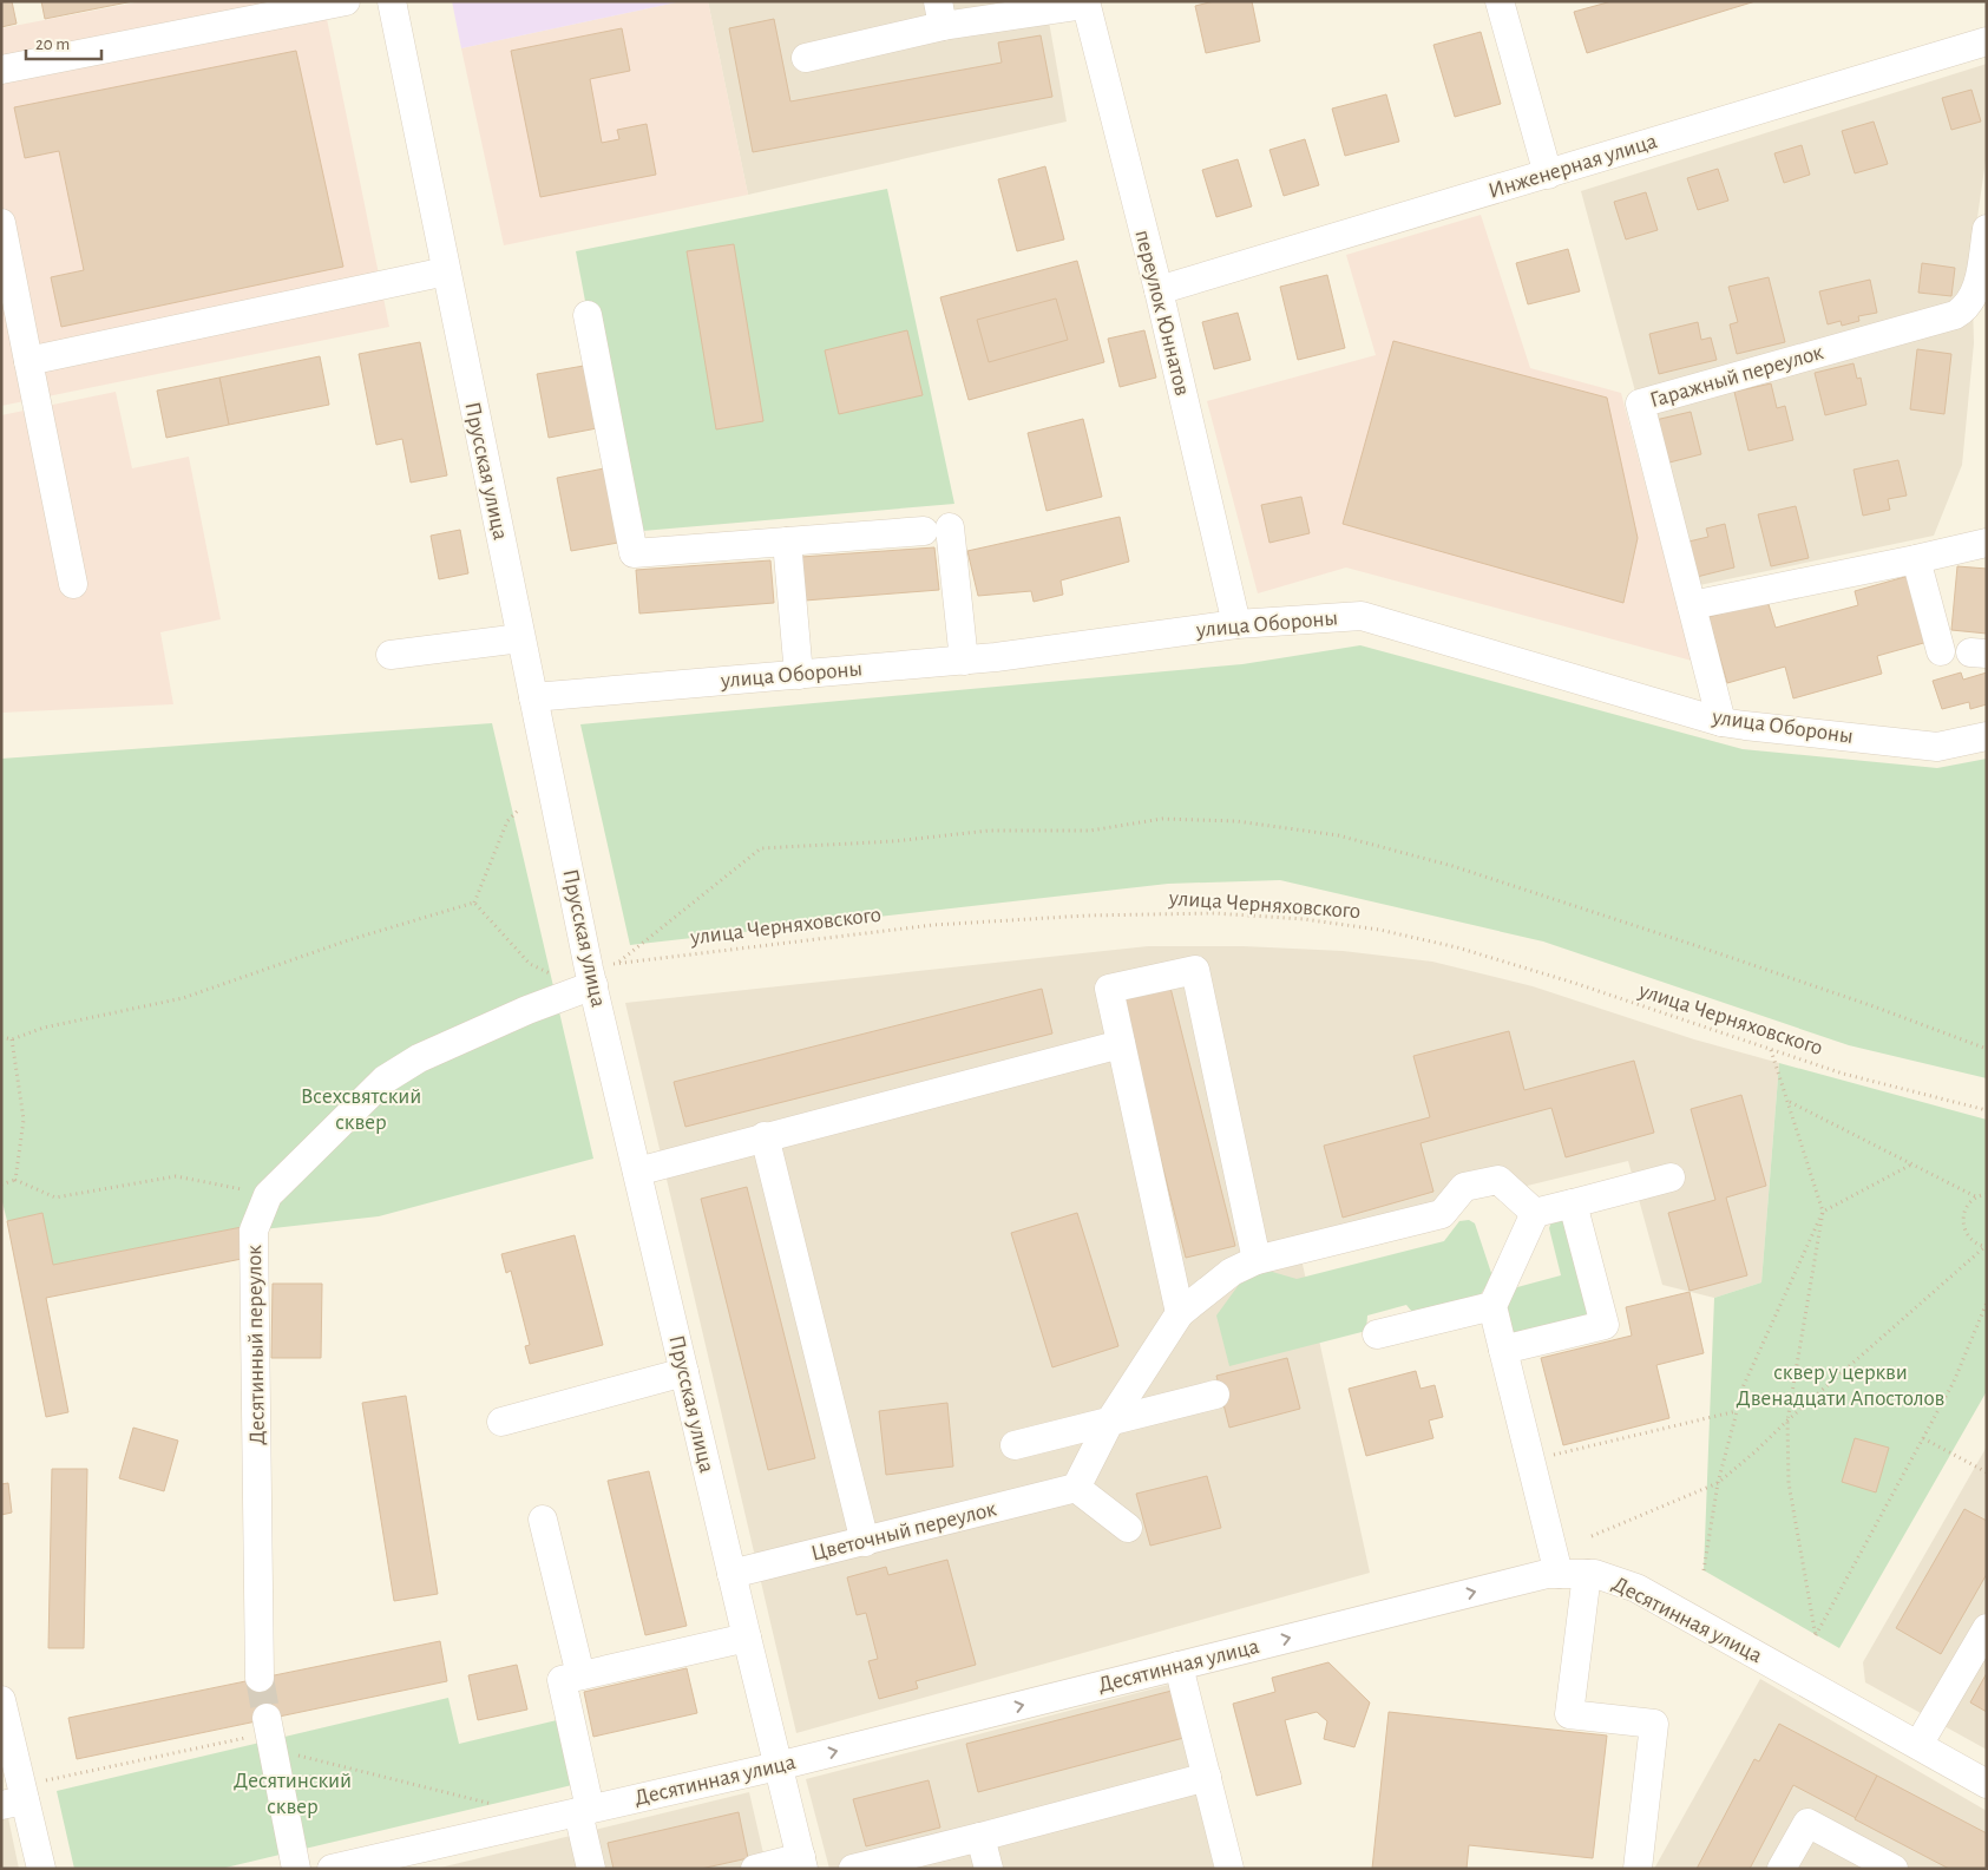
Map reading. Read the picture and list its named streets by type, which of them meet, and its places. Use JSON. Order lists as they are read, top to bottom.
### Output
{
  "streets": {
    "street": [
      "Инженерная улица",
      "переулок Юннатов",
      "Гаражный переулок",
      "Прусская улица",
      "улица Обороны",
      "Десятинный переулок",
      "Цветочный переулок",
      "Десятинная улица"
    ],
    "path": ["улица Черняховского"]
  },
  "crossings": [
    ["Инженерная улица", "переулок Юннатов"],
    ["переулок Юннатов", "улица Обороны"],
    ["Гаражный переулок", "улица Обороны"],
    ["Прусская улица", "улица Обороны"],
    ["Прусская улица", "улица Черняховского"],
    ["Прусская улица", "Десятинный переулок"],
    ["Прусская улица", "Цветочный переулок"],
    ["Прусская улица", "Десятинная улица"],
    ["улица Черняховского", "Десятинный переулок"]
  ],
  "parks": ["Всехсвятский сквер", "сквер у церкви Двенадцати Апостолов", "Десятинский сквер"],
  "scale_bar": "20 m"
}
